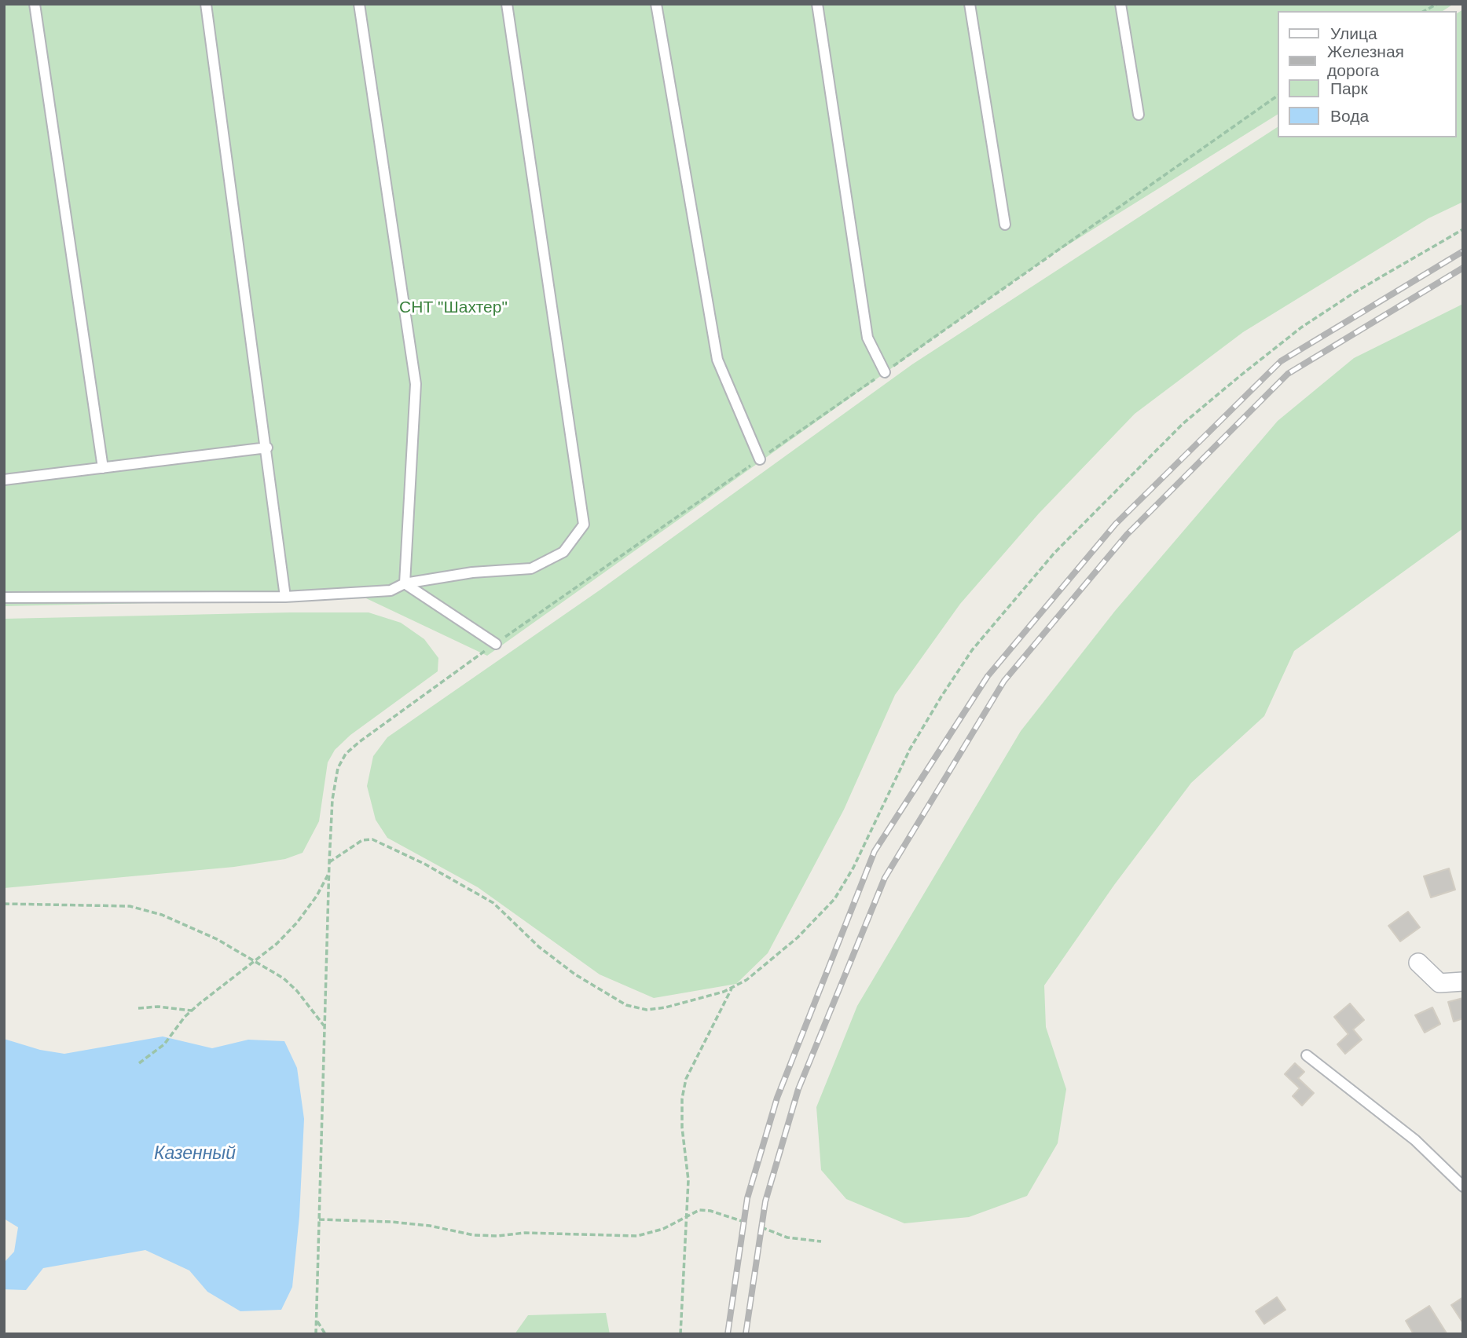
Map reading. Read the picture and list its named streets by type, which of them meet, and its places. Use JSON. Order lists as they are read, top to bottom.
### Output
{
  "water": ["Казенный"],
  "parks": ["СНТ \"Шахтер\""],
  "legend": [
    "Улица",
    "Железная дорога",
    "Парк",
    "Вода"
  ]
}
